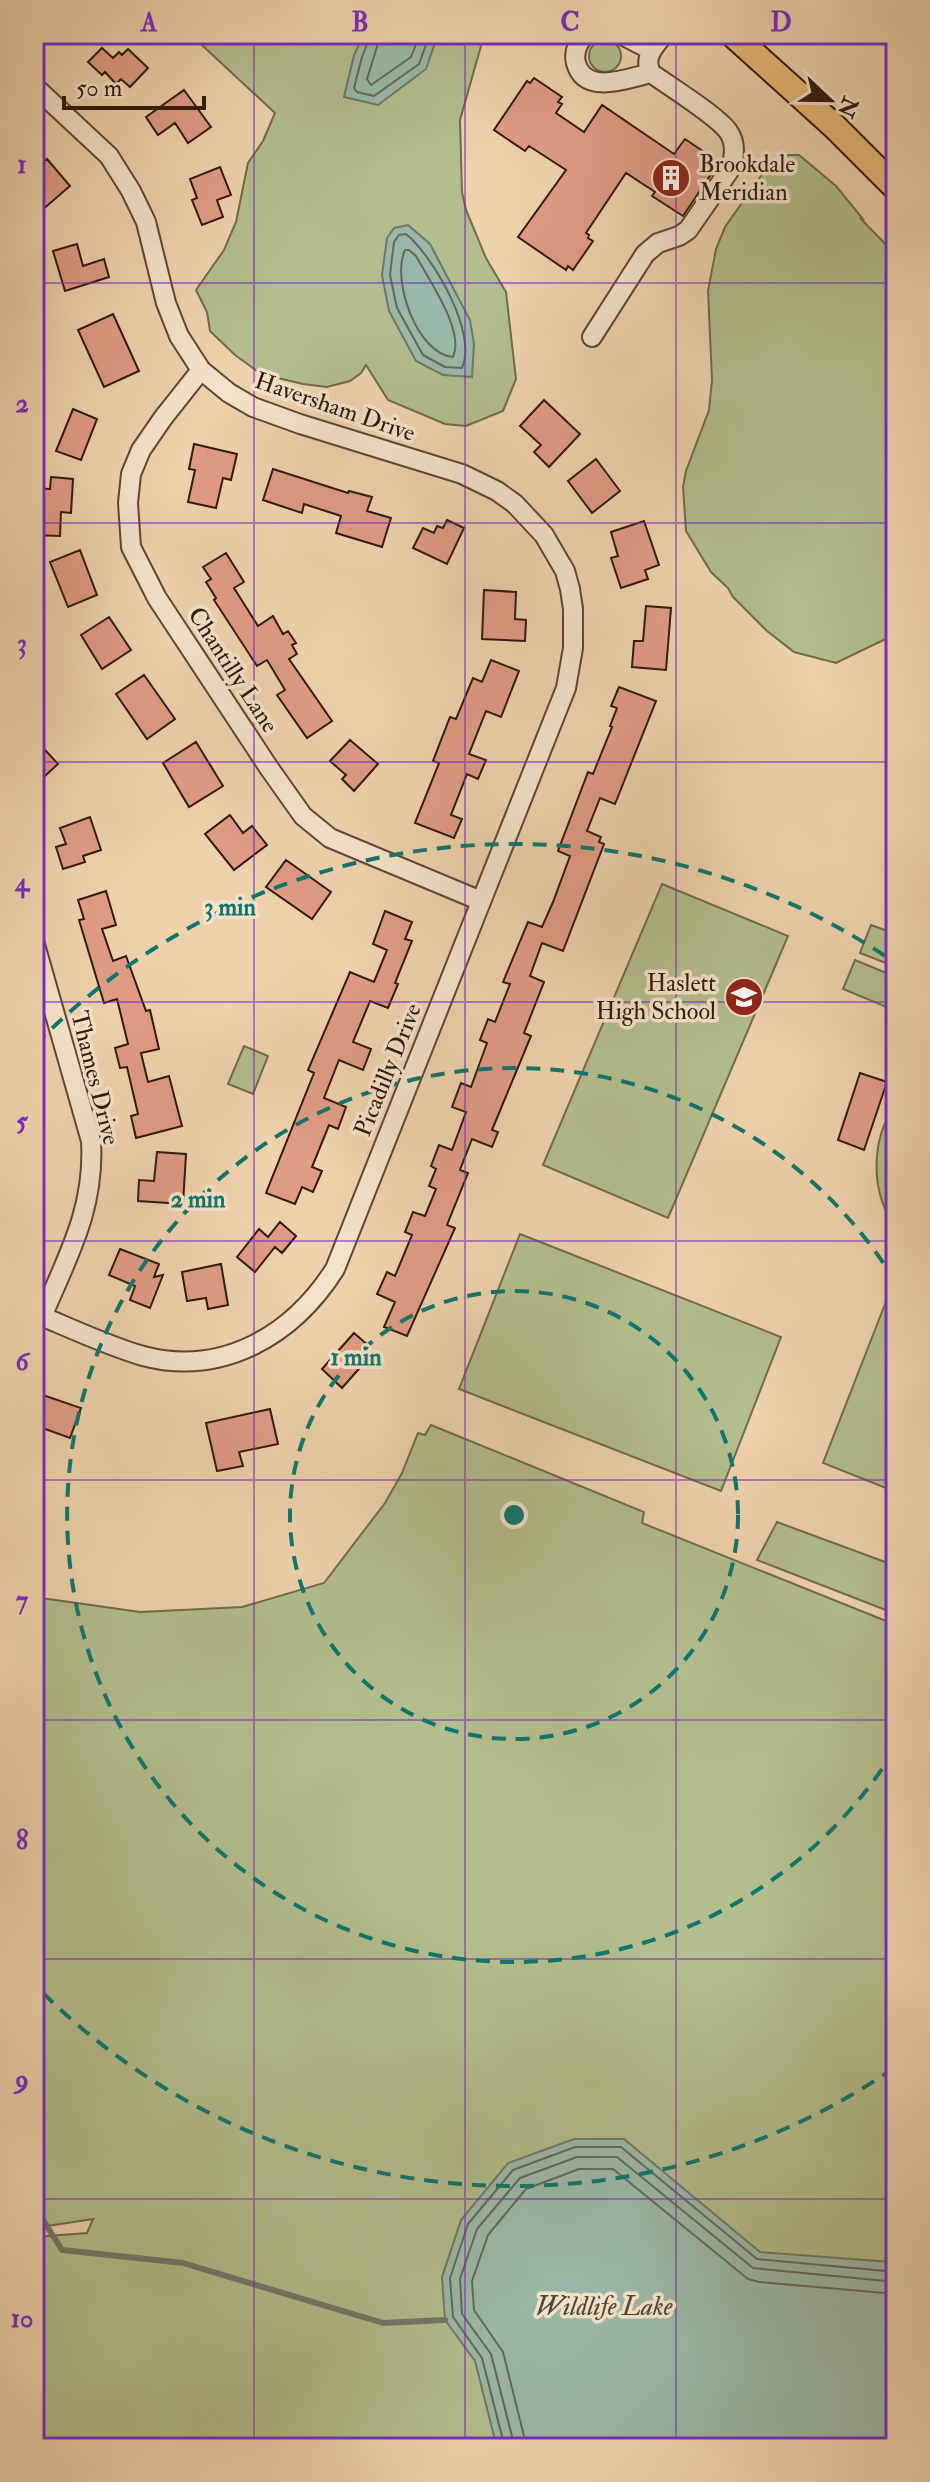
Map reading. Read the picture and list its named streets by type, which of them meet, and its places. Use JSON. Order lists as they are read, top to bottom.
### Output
{
  "streets": {
    "street": [
      "Haversham Drive",
      "Chantilly Lane",
      "Picadilly Drive",
      "Thames Drive"
    ]
  },
  "crossings": [
    ["Haversham Drive", "Chantilly Lane"],
    ["Haversham Drive", "Picadilly Drive"],
    ["Chantilly Lane", "Picadilly Drive"],
    ["Picadilly Drive", "Thames Drive"]
  ],
  "water": ["Wildlife Lake"],
  "places": {
    "building": ["Brookdale Meridian"],
    "school or university": ["Haslett High School"]
  },
  "scale_bar": "50 m",
  "north": "right",
  "grid": {
    "columns": [
      "A",
      "B",
      "C",
      "D"
    ],
    "rows": [
      "1",
      "2",
      "3",
      "4",
      "5",
      "6",
      "7",
      "8",
      "9",
      "10"
    ]
  },
  "rings": ["3 min", "2 min", "1 min"]
}
